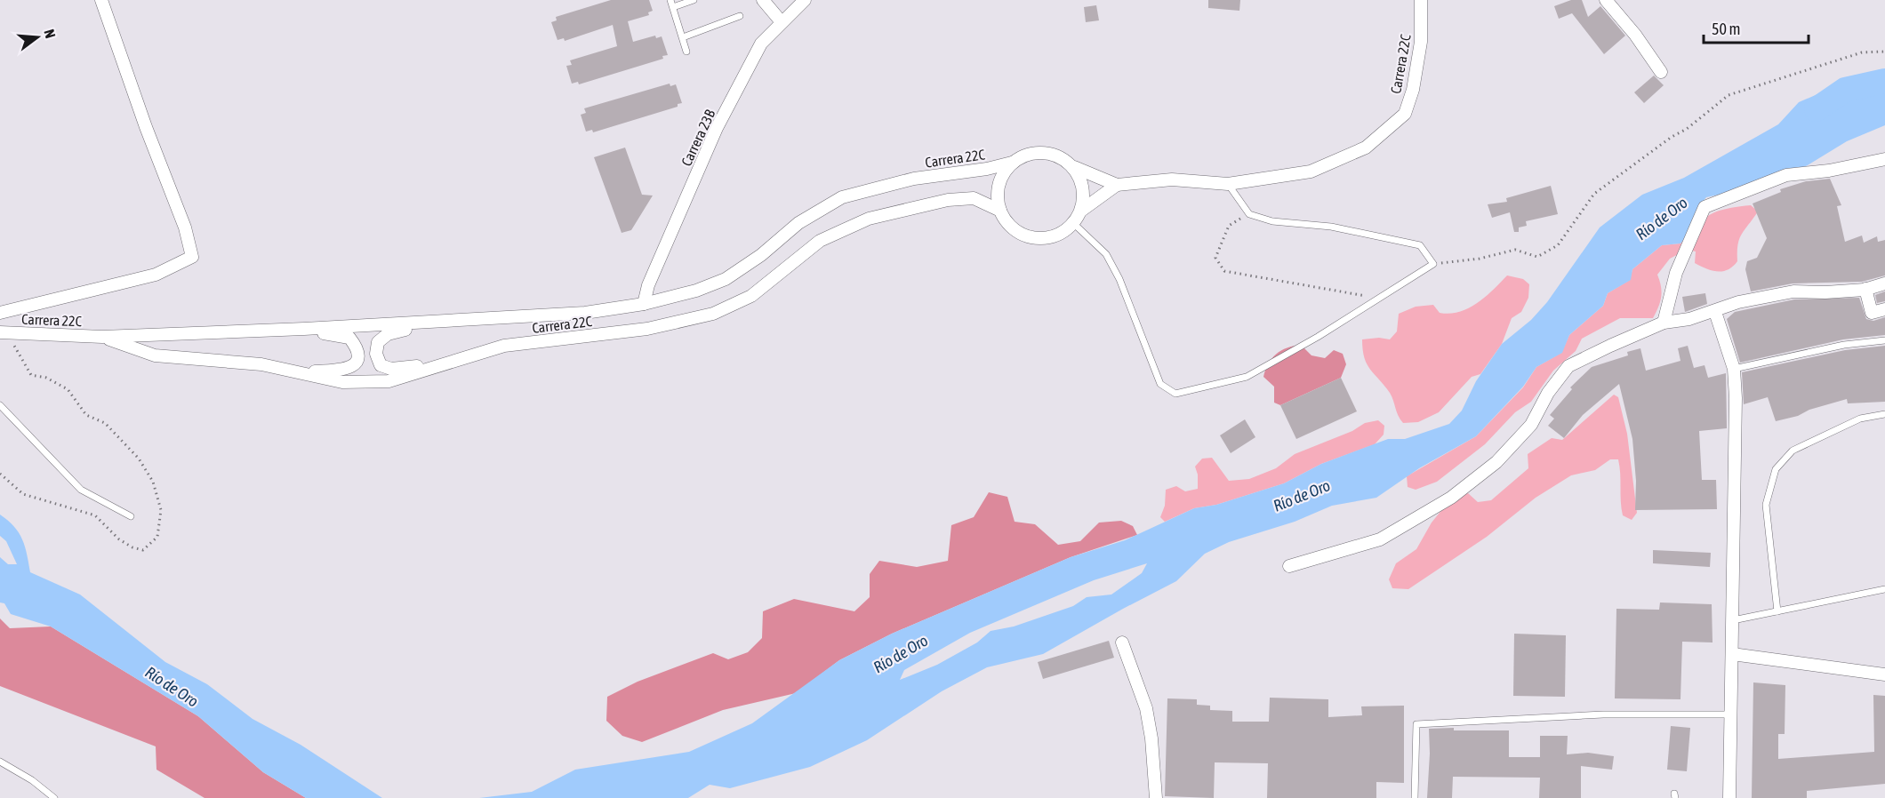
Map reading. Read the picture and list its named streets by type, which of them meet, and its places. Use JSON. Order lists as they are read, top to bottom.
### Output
{
  "streets": {
    "street": ["Carrera 22C", "Carrera 23B"]
  },
  "crossings": [
    ["Carrera 22C", "Carrera 23B"]
  ],
  "water": ["Río de Oro"],
  "scale_bar": "50 m",
  "north": "right"
}
